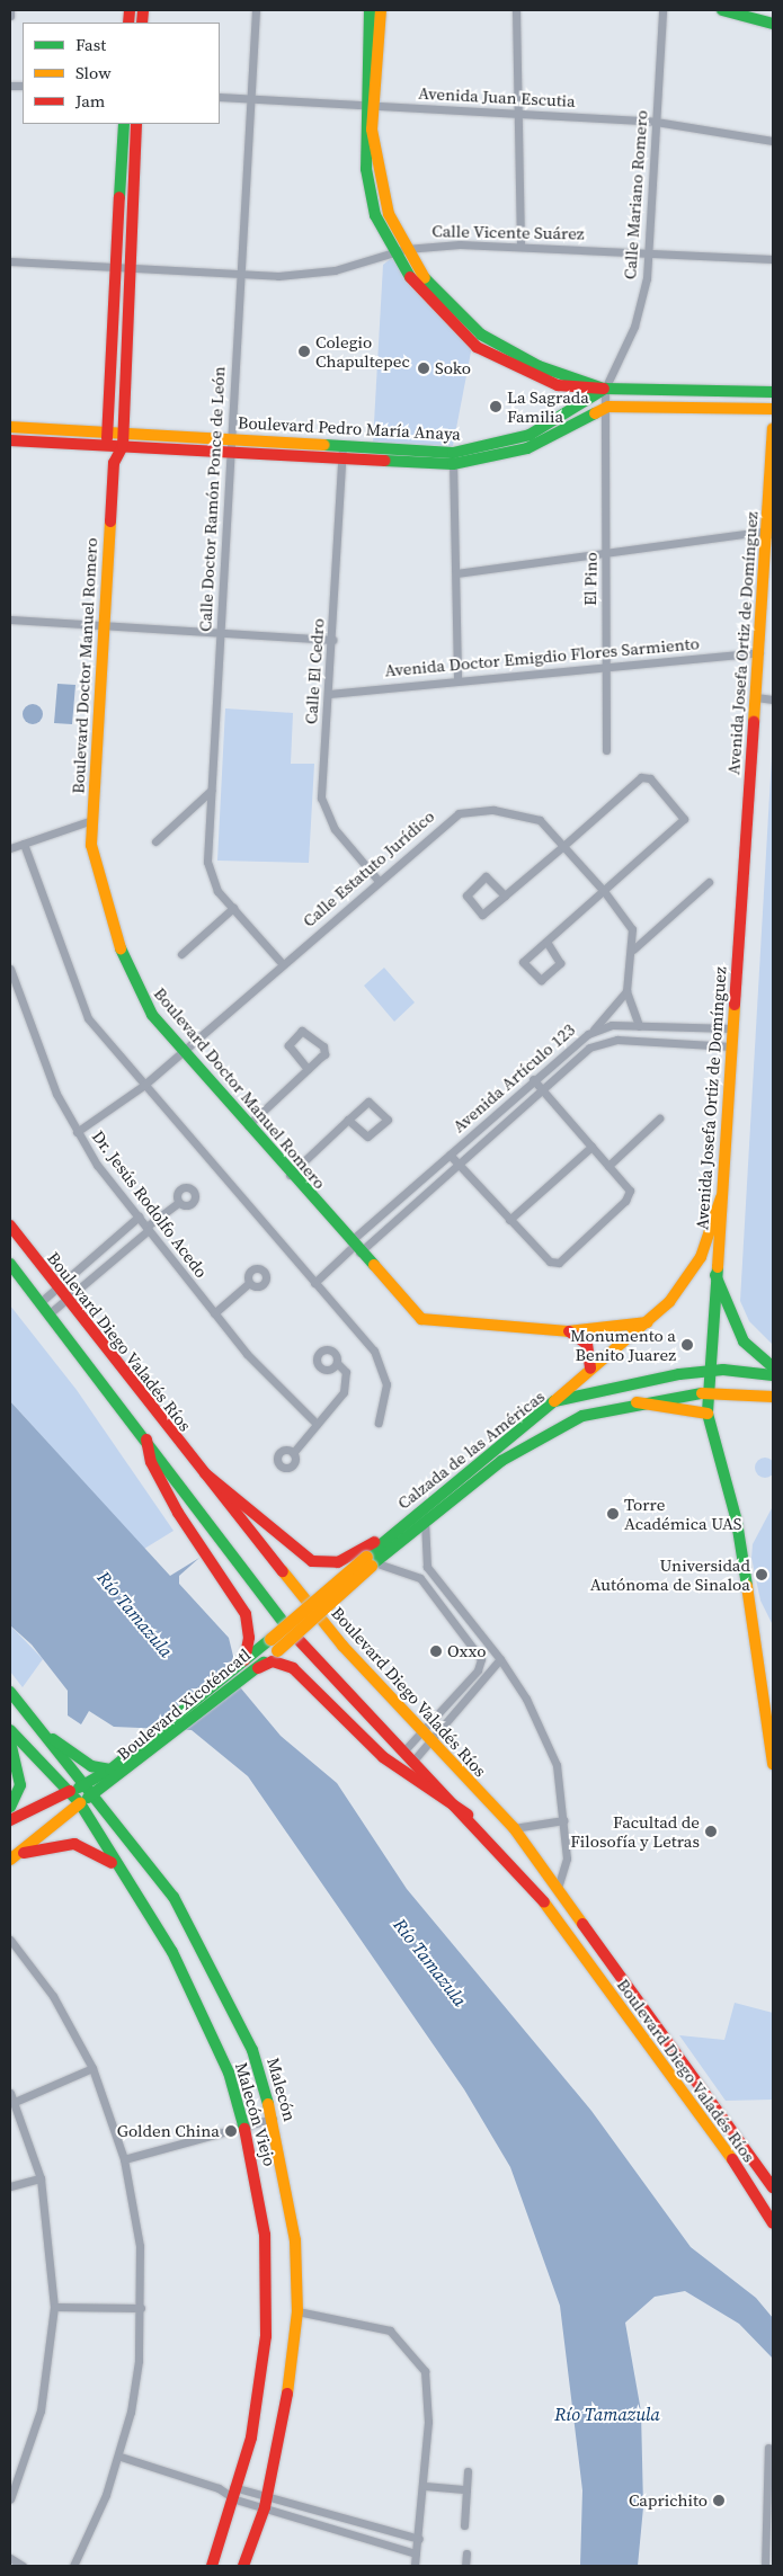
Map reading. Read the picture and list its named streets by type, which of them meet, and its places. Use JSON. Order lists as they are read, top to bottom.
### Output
{
  "streets": {
    "main road": [
      "Boulevard Pedro María Anaya",
      "Avenida Josefa Ortiz de Domínguez",
      "Boulevard Doctor Manuel Romero",
      "Boulevard Diego Valadés Ríos",
      "Calzada de las Américas",
      "Boulevard Xicoténcatl",
      "Malecón",
      "Malecón Viejo"
    ],
    "street": [
      "Avenida Juan Escutia",
      "Calle Mariano Romero",
      "Calle Vicente Suárez",
      "Calle Doctor Ramón Ponce de León",
      "El Pino",
      "Avenida Doctor Emigdio Flores Sarmiento",
      "Calle El Cedro",
      "Calle Estatuto Jurídico",
      "Avenida Artículo 123",
      "Dr. Jesús Rodolfo Acedo"
    ]
  },
  "crossings": [
    ["Avenida Juan Escutia", "Calle Mariano Romero"],
    ["Avenida Juan Escutia", "Calle Doctor Ramón Ponce de León"],
    ["Calle Mariano Romero", "Calle Vicente Suárez"],
    ["Calle Mariano Romero", "Boulevard Pedro María Anaya"],
    ["Calle Vicente Suárez", "Calle Doctor Ramón Ponce de León"],
    ["Calle Vicente Suárez", "Boulevard Doctor Manuel Romero"],
    ["Boulevard Pedro María Anaya", "Calle Doctor Ramón Ponce de León"],
    ["Boulevard Pedro María Anaya", "El Pino"],
    ["Boulevard Pedro María Anaya", "Boulevard Doctor Manuel Romero"],
    ["Boulevard Pedro María Anaya", "Calle El Cedro"],
    ["Calle Doctor Ramón Ponce de León", "Calle Estatuto Jurídico"],
    ["El Pino", "Avenida Doctor Emigdio Flores Sarmiento"],
    ["Avenida Josefa Ortiz de Domínguez", "Avenida Doctor Emigdio Flores Sarmiento"],
    ["Avenida Josefa Ortiz de Domínguez", "Avenida Artículo 123"],
    ["Avenida Josefa Ortiz de Domínguez", "Calzada de las Américas"],
    ["Avenida Doctor Emigdio Flores Sarmiento", "Calle El Cedro"],
    ["Boulevard Doctor Manuel Romero", "Calle Estatuto Jurídico"],
    ["Boulevard Doctor Manuel Romero", "Avenida Artículo 123"],
    ["Calle El Cedro", "Calle Estatuto Jurídico"],
    ["Calle Estatuto Jurídico", "Dr. Jesús Rodolfo Acedo"],
    ["Calzada de las Américas", "Boulevard Xicoténcatl"],
    ["Boulevard Xicoténcatl", "Malecón"],
    ["Boulevard Xicoténcatl", "Malecón Viejo"]
  ],
  "water": ["Río Tamazula"],
  "places": [
    "Colegio Chapultepec",
    "Soko",
    "La Sagrada Familia",
    "Monumento a Benito Juarez",
    "Torre Académica UAS",
    "Universidad Autónoma de Sinaloa",
    "Oxxo",
    "Facultad de Filosofía y Letras",
    "Golden China",
    "Caprichito"
  ],
  "legend": ["Fast", "Slow", "Jam"]
}
